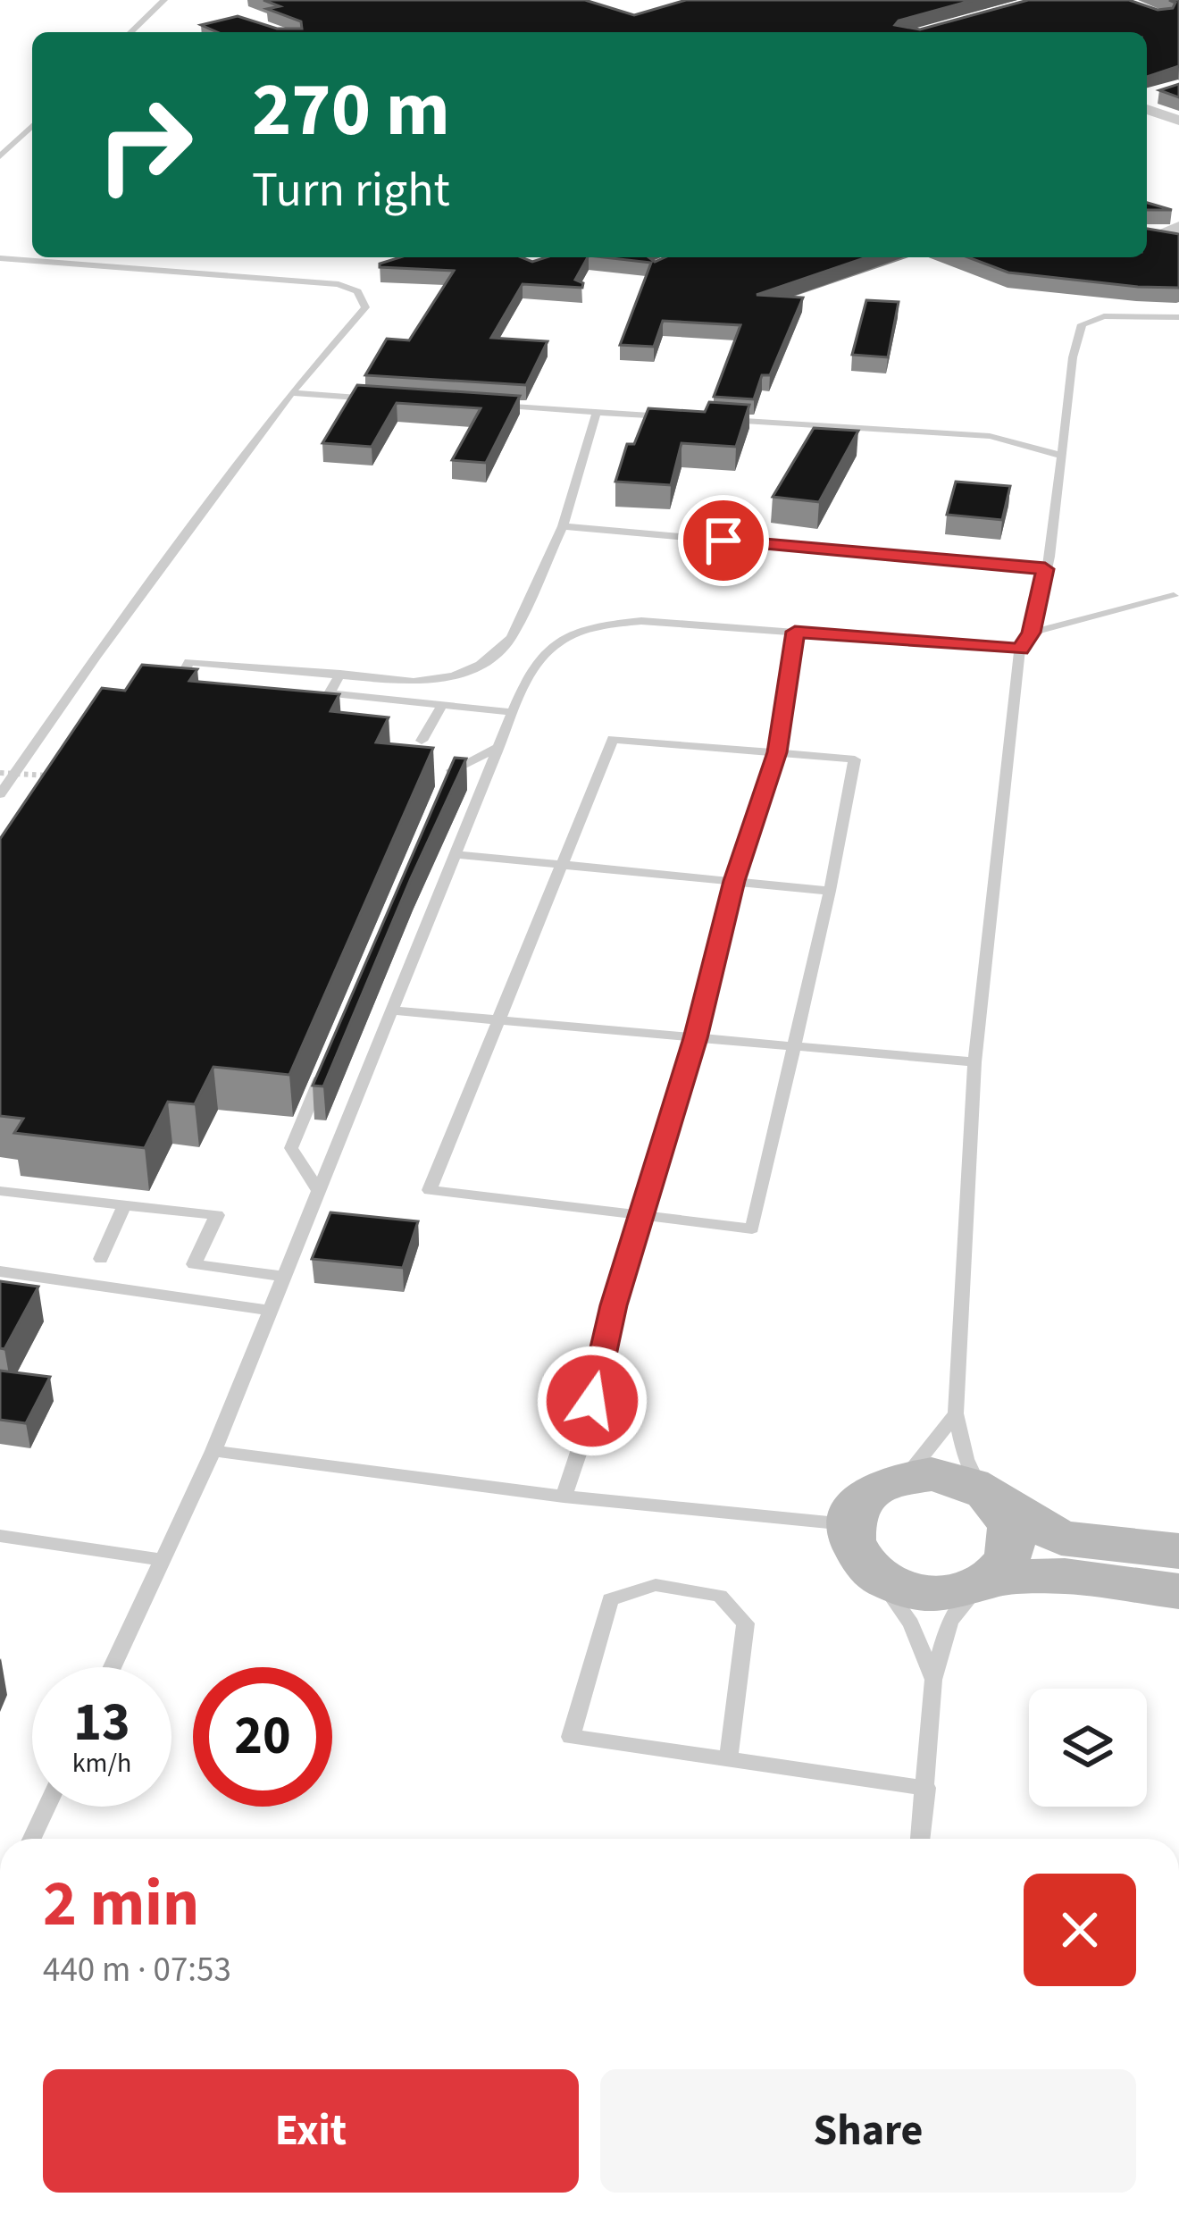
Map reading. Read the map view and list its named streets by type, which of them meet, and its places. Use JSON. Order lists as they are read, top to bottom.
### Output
{
  "page": {
    "turn": ["270 m", "Turn right"],
    "speed": "13 km/h",
    "limit": "20",
    "heading": ["2 min", "440 m · 07:53"],
    "buttons": ["Exit", "Share"]
  }
}
